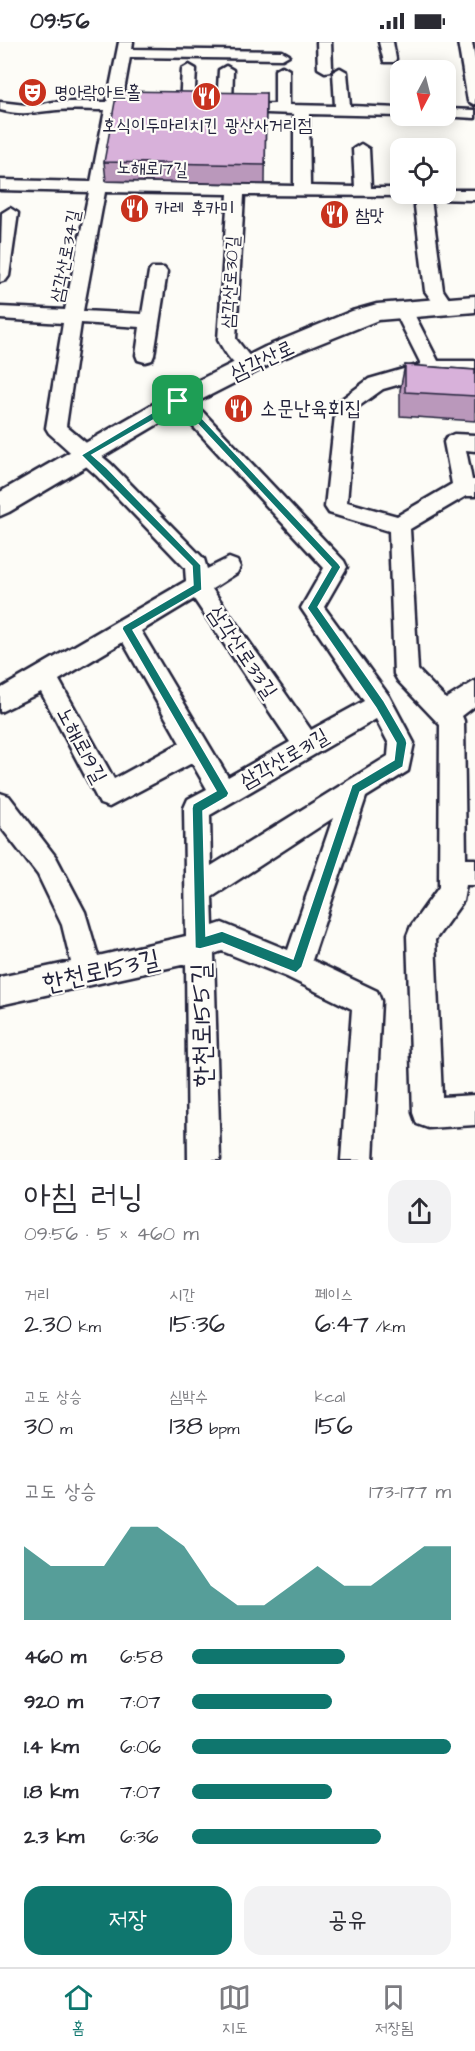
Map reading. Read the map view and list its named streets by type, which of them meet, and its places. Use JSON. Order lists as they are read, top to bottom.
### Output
{
  "streets": {
    "street": [
      "노해로17길",
      "삼각산로34길",
      "삼각산로30길",
      "삼각산로",
      "삼각산로33길",
      "노해로19길",
      "삼각산로31길",
      "한천로153길",
      "한천로155길"
    ]
  },
  "crossings": [
    ["노해로17길", "삼각산로34길"],
    ["노해로17길", "삼각산로30길"],
    ["삼각산로34길", "삼각산로"],
    ["삼각산로34길", "삼각산로33길"],
    ["삼각산로30길", "삼각산로"],
    ["삼각산로", "삼각산로33길"],
    ["삼각산로33길", "삼각산로31길"],
    ["삼각산로31길", "한천로153길"],
    ["삼각산로31길", "한천로155길"],
    ["한천로153길", "한천로155길"]
  ],
  "places": {
    "theatre": ["명아락아트홀"],
    "restaurant": [
      "호식이두마리치킨 광산사거리점",
      "카레 후카미",
      "참맛",
      "소문난육회집"
    ]
  },
  "north": "bottom",
  "page": {
    "status": "09:56",
    "heading": ["아침 러닝", "09:56 · 5 × 460 m"],
    "stats": [
      ["거리", "2.30 km"],
      ["시간", "15:36"],
      ["페이스", "6:47 /km"],
      ["고도 상승", "30 m"],
      ["심박수", "138 bpm"],
      ["kcal", "156"]
    ],
    "chart": ["고도 상승", "173–177 m"],
    "list": [
      {
        "name": "460 m",
        "note": "6:58"
      },
      {
        "name": "920 m",
        "note": "7:07"
      },
      {
        "name": "1.4 km",
        "note": "6:06"
      },
      {
        "name": "1.8 km",
        "note": "7:07"
      },
      {
        "name": "2.3 km",
        "note": "6:36"
      }
    ],
    "buttons": ["저장", "공유"],
    "tabs": ["홈", "지도", "저장됨"]
  }
}
